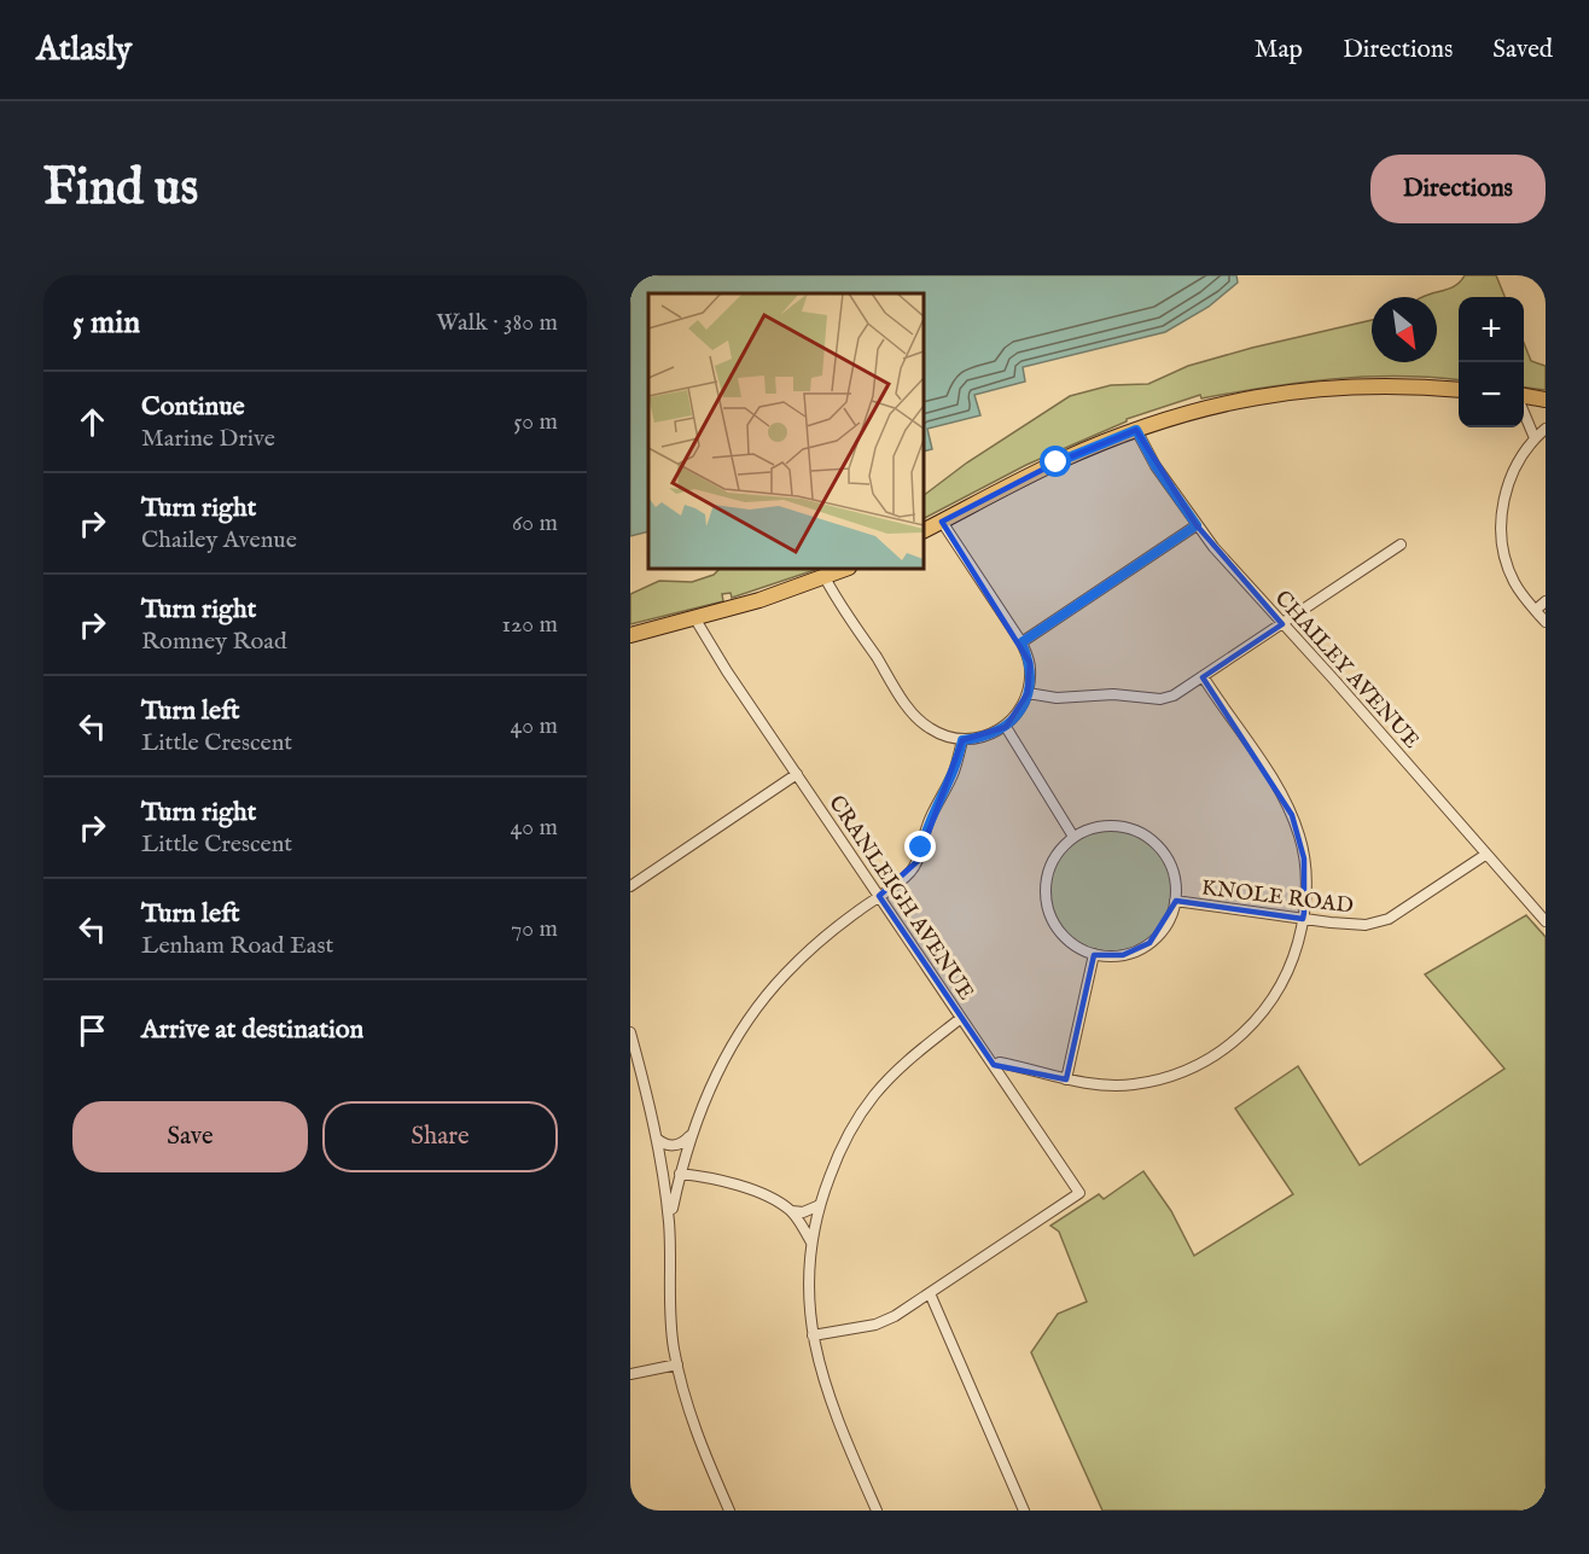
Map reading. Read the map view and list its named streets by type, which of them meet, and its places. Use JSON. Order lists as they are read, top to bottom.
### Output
{
  "streets": {
    "street": ["CHAILEY AVENUE", "KNOLE ROAD", "CRANLEIGH AVENUE"]
  },
  "crossings": [
    ["CHAILEY AVENUE", "KNOLE ROAD"]
  ],
  "north": "bottom right",
  "page": {
    "header": "Atlasly",
    "nav": ["Map", "Directions", "Saved"],
    "buttons": [
      "Directions",
      ["Save", "Share"]
    ],
    "title": "Find us",
    "heading": ["5 min", "Walk · 380 m"],
    "map_buttons": ["+", "−"],
    "list": [
      ["Continue", "Marine Drive", "50 m"],
      ["Turn right", "Chailey Avenue", "60 m"],
      ["Turn right", "Romney Road", "120 m"],
      ["Turn left", "Little Crescent", "40 m"],
      ["Turn right", "Little Crescent", "40 m"],
      ["Turn left", "Lenham Road East", "70 m"],
      "Arrive at destination"
    ]
  }
}
